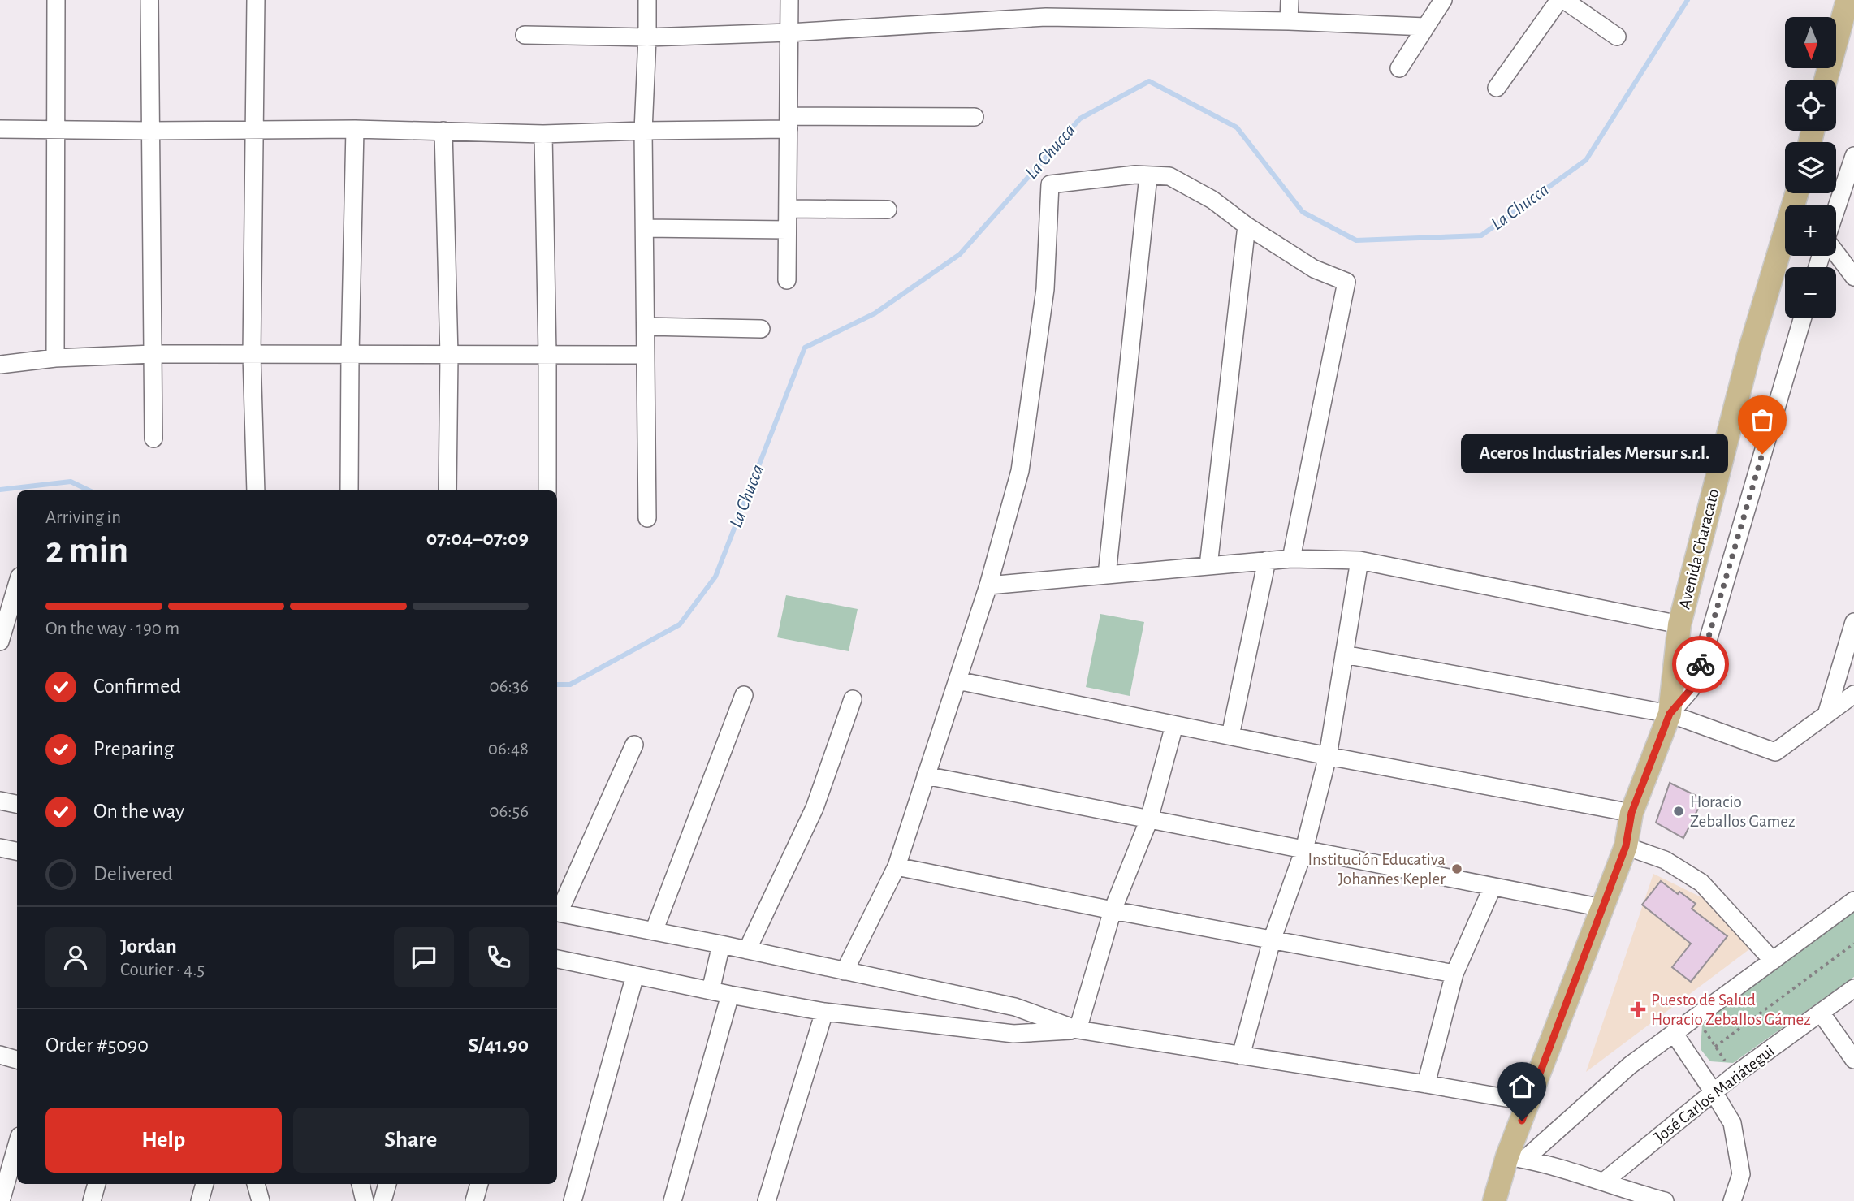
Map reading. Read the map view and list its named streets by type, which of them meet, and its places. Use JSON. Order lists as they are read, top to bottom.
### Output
{
  "streets": {
    "main road": ["Avenida Characato"],
    "street": ["José Carlos Mariátegui"]
  },
  "water": ["La Chucca"],
  "places": {
    "other": ["Aceros Industriales Mersur s.r.l.", "Horacio Zeballos Gamez", "Institución Educativa Johannes Kepler"],
    "health": ["Puesto de Salud Horacio Zeballos Gámez"]
  },
  "north": "bottom",
  "page": {
    "map_buttons": ["+", "−"],
    "bubble": "Aceros Industriales Mersur s.r.l.",
    "heading": ["2 min", "Arriving in", "07:04–07:09"],
    "panel": [
      "Jordan",
      "Courier · 4.5",
      "Order #5090",
      "S/41.90"
    ],
    "bar": "On the way · 190 m",
    "list": [
      ["Confirmed", "06:36"],
      ["Preparing", "06:48"],
      ["On the way", "06:56"],
      "Delivered"
    ],
    "buttons": ["Help", "Share"]
  }
}
